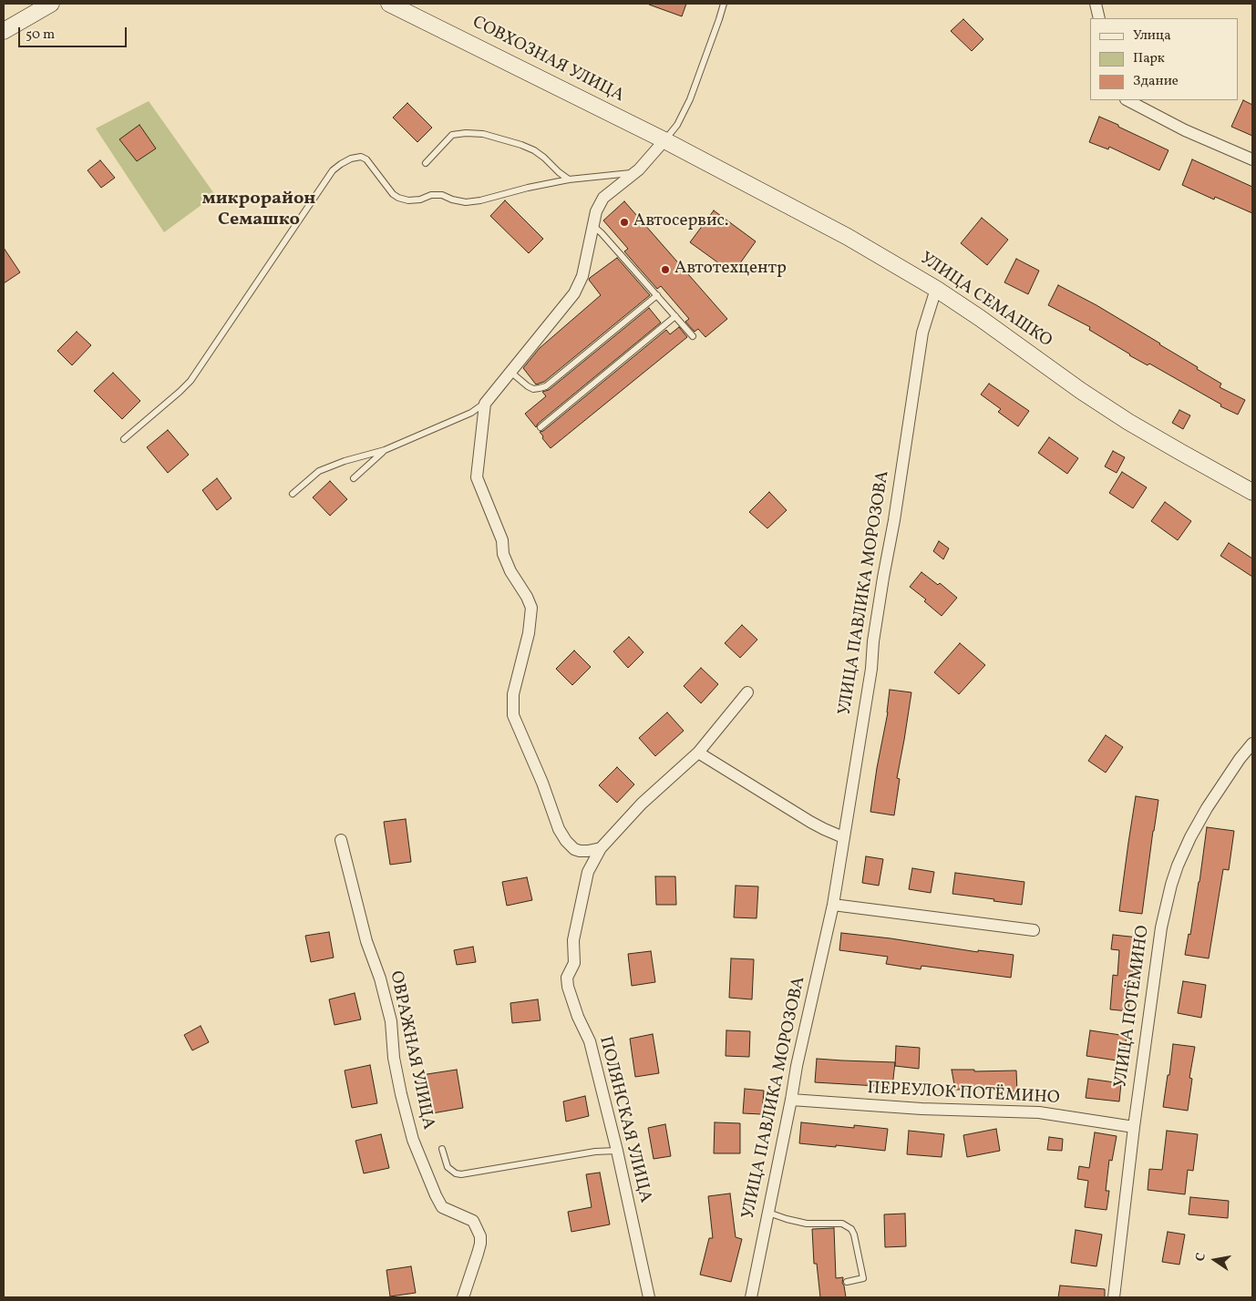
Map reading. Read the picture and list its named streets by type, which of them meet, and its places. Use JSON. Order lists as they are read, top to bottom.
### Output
{
  "streets": {
    "main road": ["СОВХОЗНАЯ УЛИЦА", "УЛИЦА СЕМАШКО"],
    "street": [
      "УЛИЦА ПАВЛИКА МОРОЗОВА",
      "УЛИЦА ПОТЁМИНО",
      "ОВРАЖНАЯ УЛИЦА",
      "ПЕРЕУЛОК ПОТЁМИНО",
      "ПОЛЯНСКАЯ УЛИЦА"
    ]
  },
  "crossings": [
    ["СОВХОЗНАЯ УЛИЦА", "УЛИЦА СЕМАШКО"],
    ["УЛИЦА СЕМАШКО", "УЛИЦА ПАВЛИКА МОРОЗОВА"],
    ["УЛИЦА ПАВЛИКА МОРОЗОВА", "ПЕРЕУЛОК ПОТЁМИНО"],
    ["УЛИЦА ПОТЁМИНО", "ПЕРЕУЛОК ПОТЁМИНО"]
  ],
  "districts": ["микрорайон Семашко"],
  "places": ["Автосервис.", "Автотехцентр"],
  "legend": ["Улица", "Парк", "Здание"],
  "scale_bar": "50 m",
  "north": "left"
}
